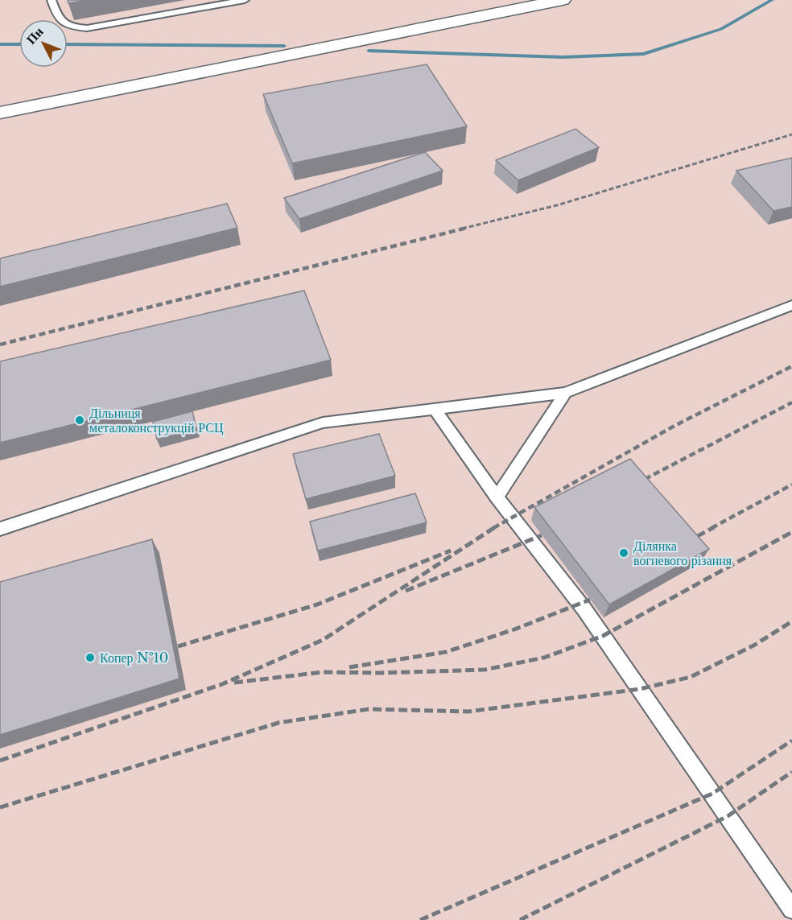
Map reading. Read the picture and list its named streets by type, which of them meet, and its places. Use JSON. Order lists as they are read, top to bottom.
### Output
{
  "places": ["Дільниця металоконструкцій РСЦ", "Ділянка вогневого різання", "Копер №10"],
  "north": "top left"
}
